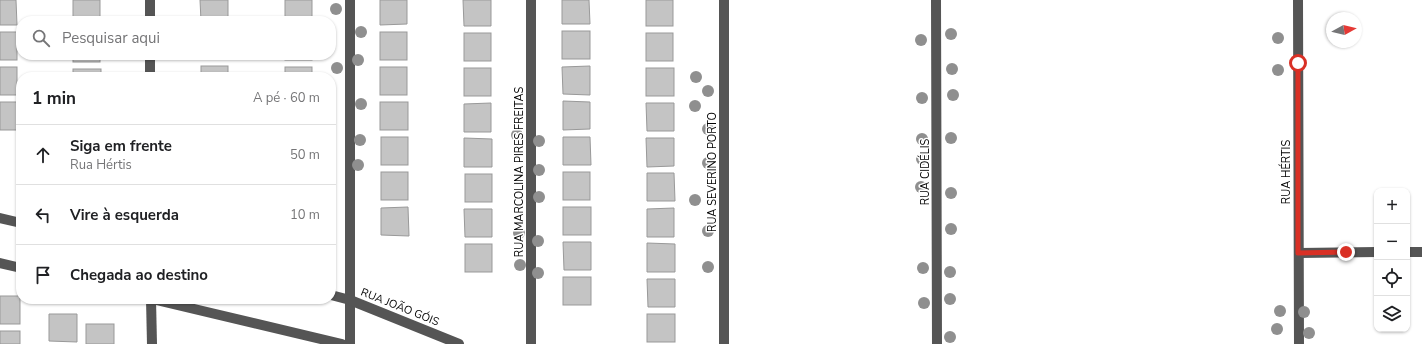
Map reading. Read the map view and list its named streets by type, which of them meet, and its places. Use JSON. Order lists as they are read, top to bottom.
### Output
{
  "streets": {
    "street": [
      "RUA MARCOLINA PIRES FREITAS",
      "RUA SEVERINO PORTO",
      "RUA CIDÉLIS",
      "RUA HÉRTIS",
      "RUA JOÃO GÓIS"
    ]
  },
  "north": "right",
  "page": {
    "search": "Pesquisar aqui",
    "heading": ["1 min", "A pé · 60 m"],
    "list": [
      ["Siga em frente", "Rua Hértis", "50 m"],
      ["Vire à esquerda", "10 m"],
      "Chegada ao destino"
    ],
    "map_buttons": ["+", "−"]
  }
}
